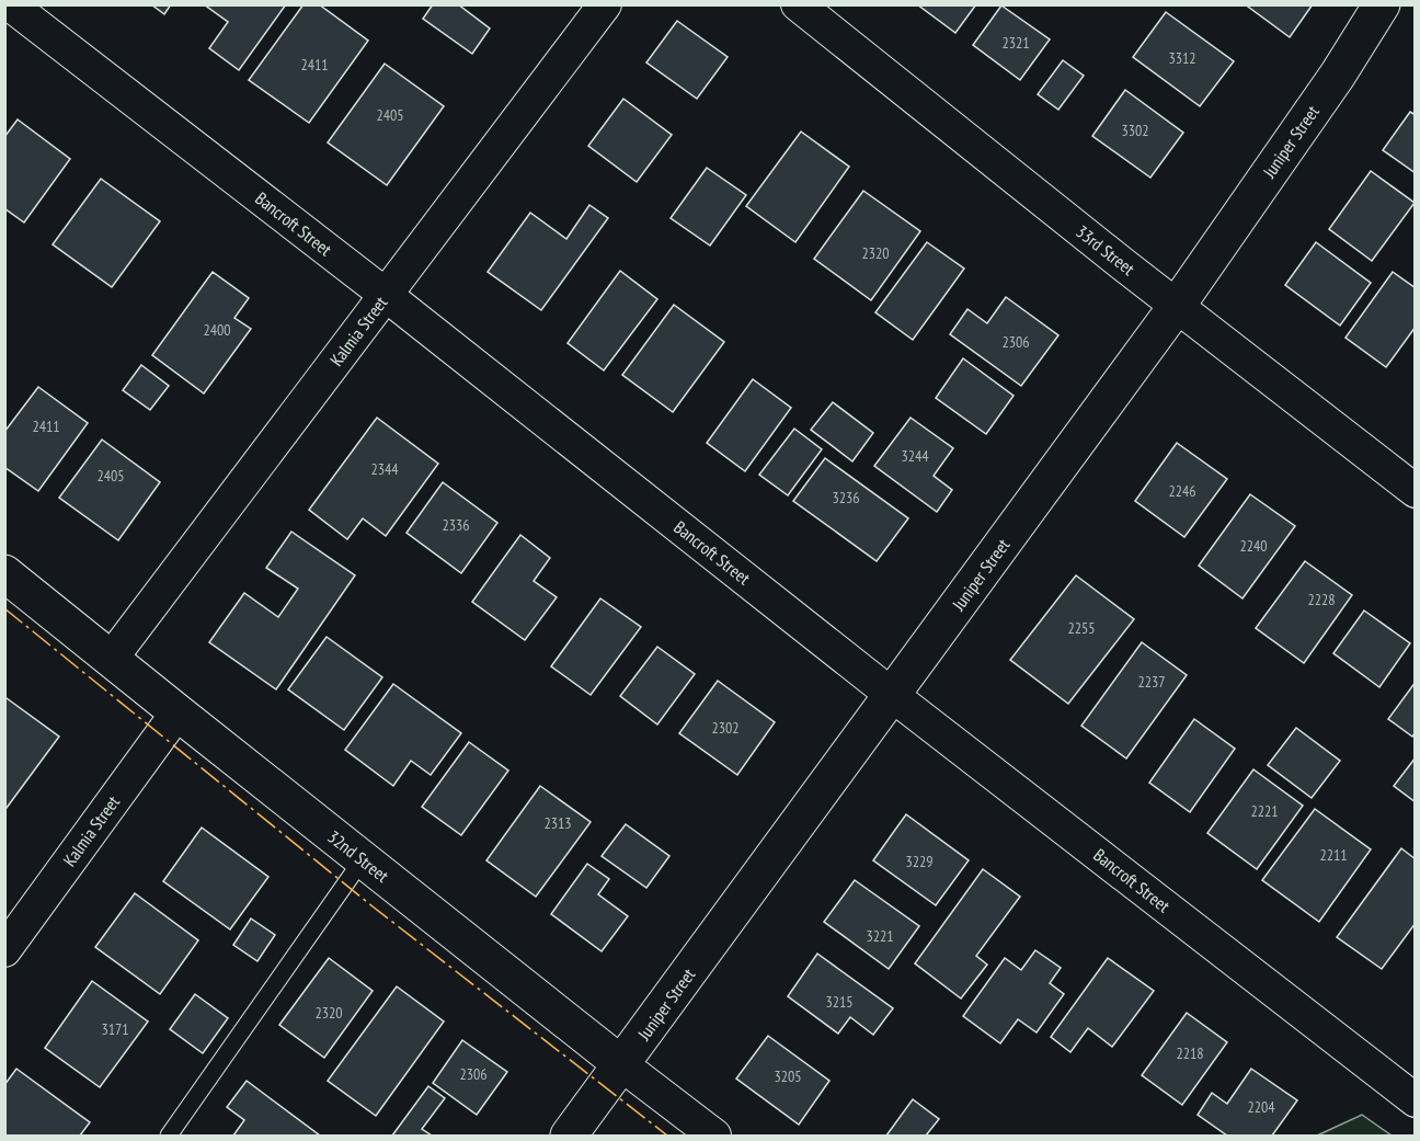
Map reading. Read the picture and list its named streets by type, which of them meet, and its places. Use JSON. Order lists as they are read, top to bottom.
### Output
{
  "streets": {
    "street": [
      "Juniper Street",
      "Bancroft Street",
      "33rd Street",
      "Kalmia Street",
      "32nd Street"
    ]
  },
  "crossings": [
    ["Juniper Street", "Bancroft Street"],
    ["Juniper Street", "33rd Street"],
    ["Juniper Street", "32nd Street"],
    ["Bancroft Street", "Kalmia Street"],
    ["Kalmia Street", "32nd Street"]
  ],
  "house_numbers": [
    "2321",
    "3312",
    "2411",
    "2405",
    "3302",
    "2320",
    "2400",
    "2306",
    "2411",
    "3244",
    "2344",
    "2405",
    "2246",
    "3236",
    "2336",
    "2240",
    "2228",
    "2255",
    "2237",
    "2302",
    "2221",
    "2313",
    "2211",
    "3229",
    "3221",
    "3215",
    "2320",
    "3171",
    "2218",
    "2306",
    "3205",
    "2204"
  ]
}
